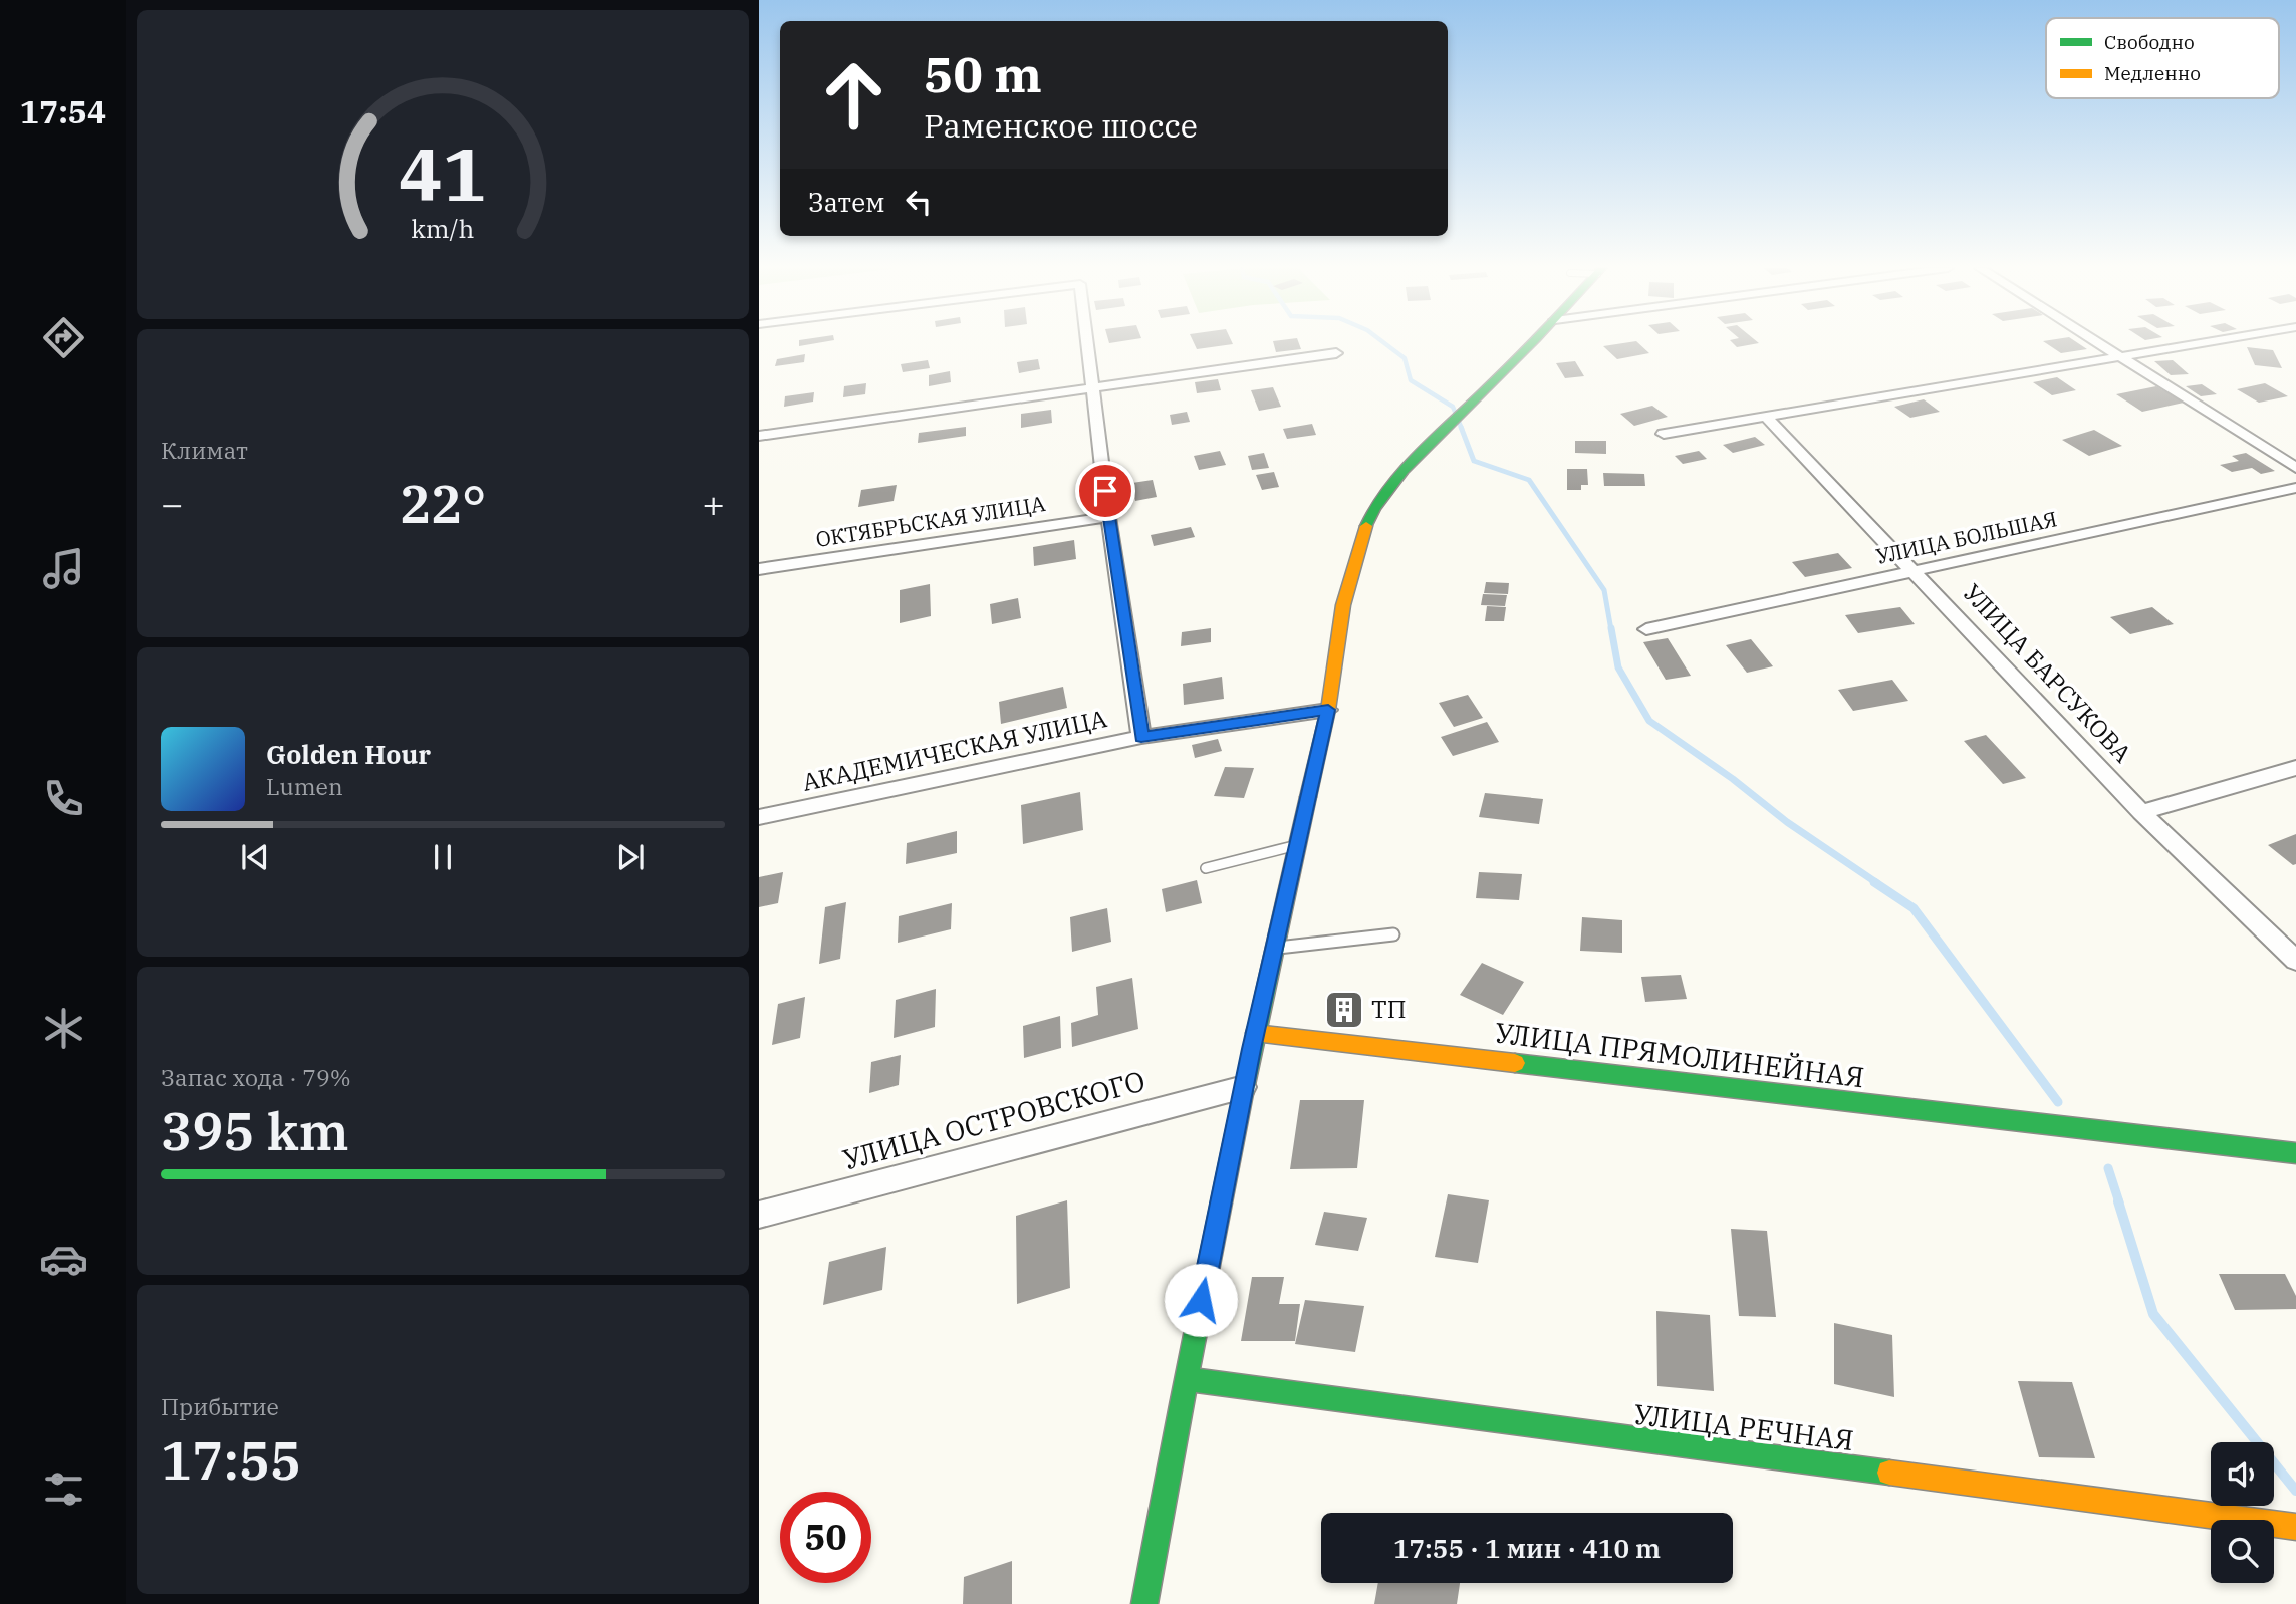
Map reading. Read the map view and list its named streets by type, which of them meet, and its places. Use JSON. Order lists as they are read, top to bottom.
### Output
{
  "streets": {
    "main road": ["УЛИЦА ПРЯМОЛИНЕЙНАЯ", "УЛИЦА РЕЧНАЯ"],
    "street": [
      "ОКТЯБРЬСКАЯ УЛИЦА",
      "УЛИЦА БОЛЬШАЯ",
      "УЛИЦА БАРСУКОВА",
      "АКАДЕМИЧЕСКАЯ УЛИЦА",
      "УЛИЦА ОСТРОВСКОГО"
    ]
  },
  "crossings": [
    ["УЛИЦА БОЛЬШАЯ", "УЛИЦА БАРСУКОВА"]
  ],
  "places": {
    "building": ["ТП"]
  },
  "legend": ["Свободно", "Медленно"],
  "page": {
    "tabs": "17:54",
    "turn": ["50 m", "Раменское шоссе"],
    "then": "Затем",
    "tile": [
      "Климат",
      ["Запас хода · 79%", "395 km"],
      ["Прибытие", "17:55"]
    ],
    "heat": ["−", "22°", "+"],
    "song": ["Golden Hour", "Lumen"],
    "limit": "50",
    "trip": "17:55 · 1 мин · 410 m",
    "gauge": ["41", "km/h"]
  }
}
